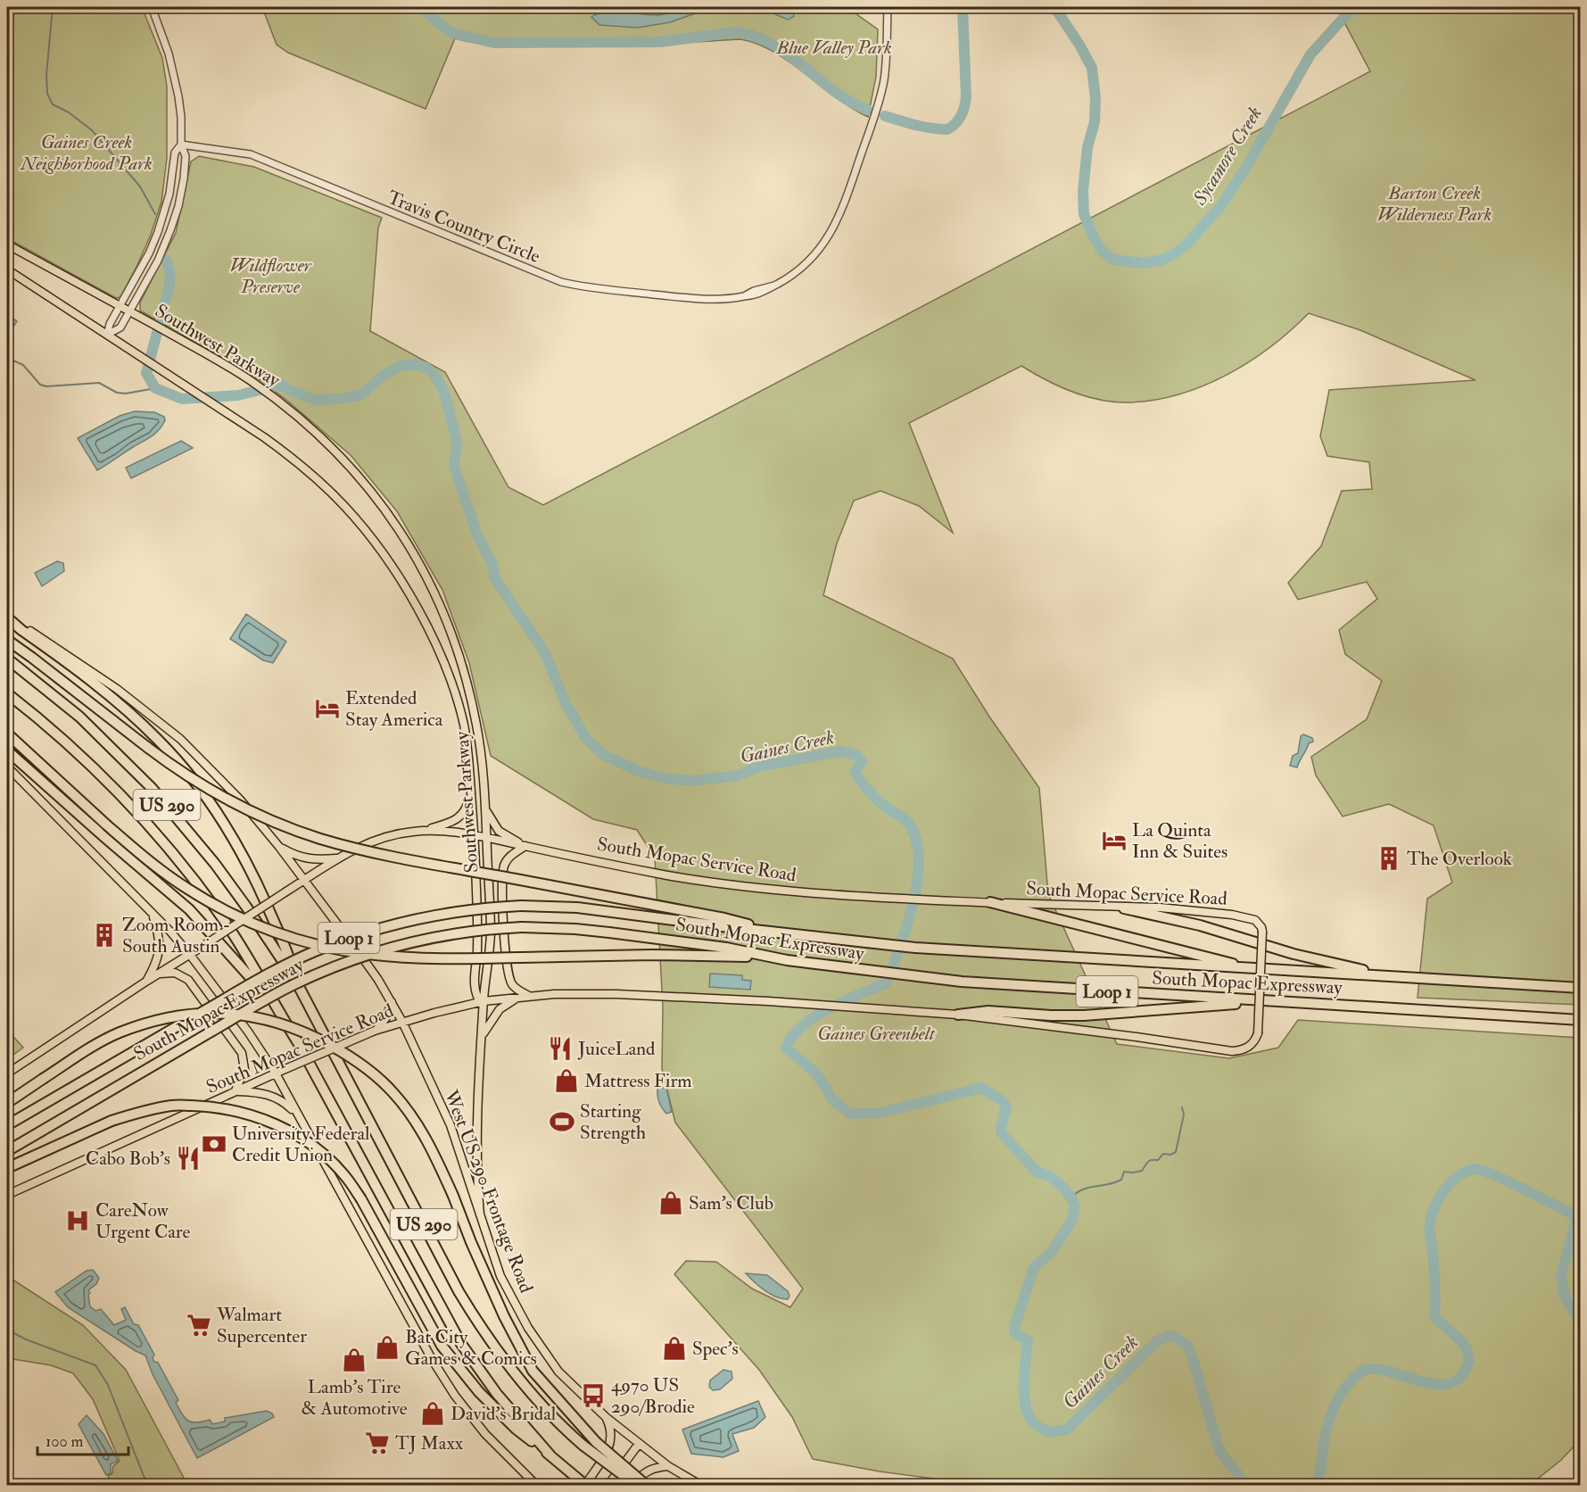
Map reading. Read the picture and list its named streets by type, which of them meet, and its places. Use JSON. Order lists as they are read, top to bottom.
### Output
{
  "streets": {
    "highway": ["US 290", "Loop 1", "South Mopac Expressway"],
    "main road": ["Southwest Parkway", "South Mopac Service Road", "West US 290 Frontage Road"],
    "street": ["Travis Country Circle"]
  },
  "crossings": [
    ["Southwest Parkway", "South Mopac Service Road"],
    ["Southwest Parkway", "West US 290 Frontage Road"],
    ["South Mopac Service Road", "West US 290 Frontage Road"]
  ],
  "water": ["Sycamore Creek", "Gaines Creek"],
  "parks": [
    "Blue Valley Park",
    "Gaines Creek Neighborhood Park",
    "Barton Creek Wilderness Park",
    "Wildflower Preserve",
    "Gaines Greenbelt"
  ],
  "places": {
    "hotel": ["Extended Stay America", "La Quinta Inn & Suites"],
    "building": ["The Overlook", "Zoom Room - South Austin"],
    "restaurant": ["JuiceLand", "Cabo Bob's"],
    "shop": [
      "Mattress Firm",
      "Sam's Club",
      "Bat City Games & Comics",
      "Spec's",
      "Lamb's Tire & Automotive",
      "David's Bridal"
    ],
    "sports": ["Starting Strength"],
    "bank": ["University Federal Credit Union"],
    "hospital": ["CareNow Urgent Care"],
    "supermarket": ["Walmart Supercenter", "TJ Maxx"],
    "bus stop": ["4970 US 290/Brodie"]
  },
  "scale_bar": "100 m"
}
